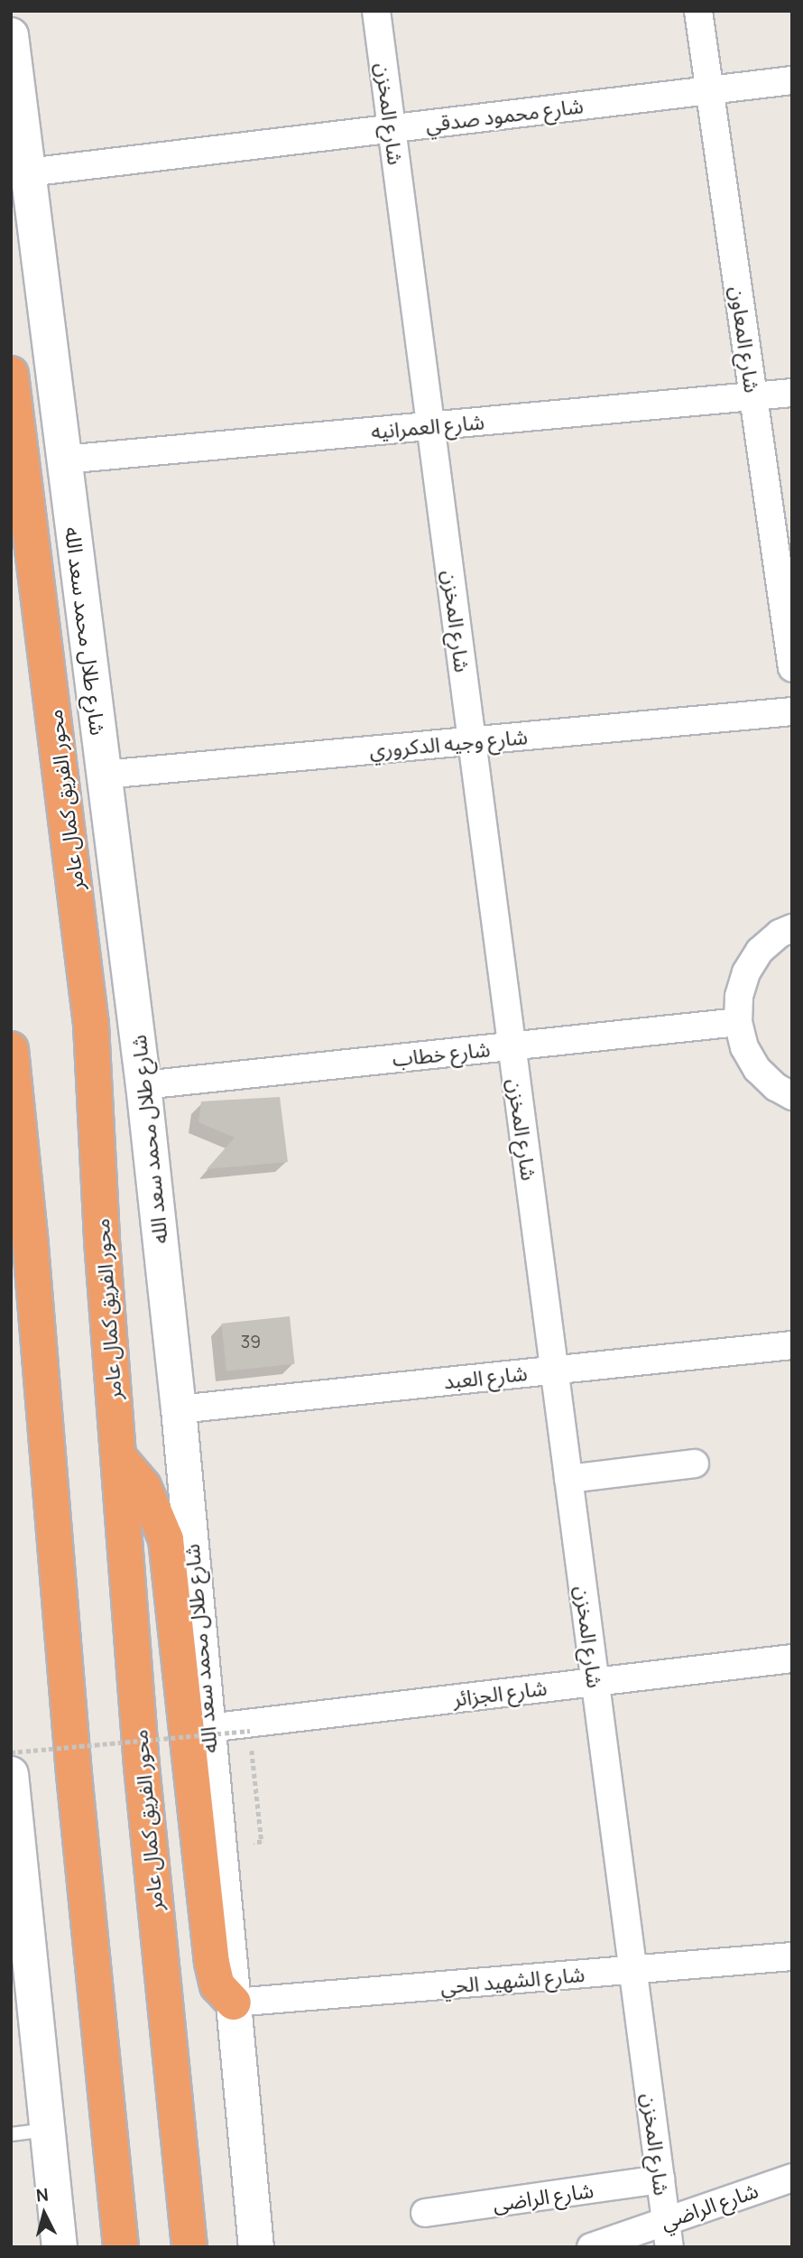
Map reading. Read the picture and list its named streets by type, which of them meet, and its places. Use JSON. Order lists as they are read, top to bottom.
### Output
{
  "streets": {
    "highway": ["محور الفريق كمال عامر"],
    "main road": ["شارع طلال محمد سعد الله"],
    "street": [
      "شارع المخزن",
      "شارع محمود صدقي",
      "شارع المعاون",
      "شارع العمرانيه",
      "شارع وجيه الدكروري",
      "شارع خطاب",
      "شارع العبد",
      "شارع الجزائر",
      "شارع الشهيد الحي",
      "شارع الراضى",
      "شارع الراضي"
    ]
  },
  "crossings": [
    ["شارع المخزن", "شارع محمود صدقي"],
    ["شارع المخزن", "شارع العمرانيه"],
    ["شارع المخزن", "شارع وجيه الدكروري"],
    ["شارع المخزن", "شارع خطاب"],
    ["شارع المخزن", "شارع العبد"],
    ["شارع المخزن", "شارع الجزائر"],
    ["شارع المخزن", "شارع الشهيد الحي"],
    ["شارع المخزن", "شارع الراضى"],
    ["شارع المخزن", "شارع الراضي"],
    ["شارع محمود صدقي", "شارع المعاون"],
    ["شارع محمود صدقي", "شارع طلال محمد سعد الله"],
    ["شارع المعاون", "شارع العمرانيه"],
    ["شارع العمرانيه", "شارع طلال محمد سعد الله"],
    ["شارع طلال محمد سعد الله", "شارع وجيه الدكروري"],
    ["شارع طلال محمد سعد الله", "شارع خطاب"],
    ["شارع طلال محمد سعد الله", "شارع العبد"],
    ["شارع طلال محمد سعد الله", "شارع الجزائر"],
    ["شارع طلال محمد سعد الله", "شارع الشهيد الحي"]
  ],
  "house_numbers": ["39"],
  "north": "top"
}
